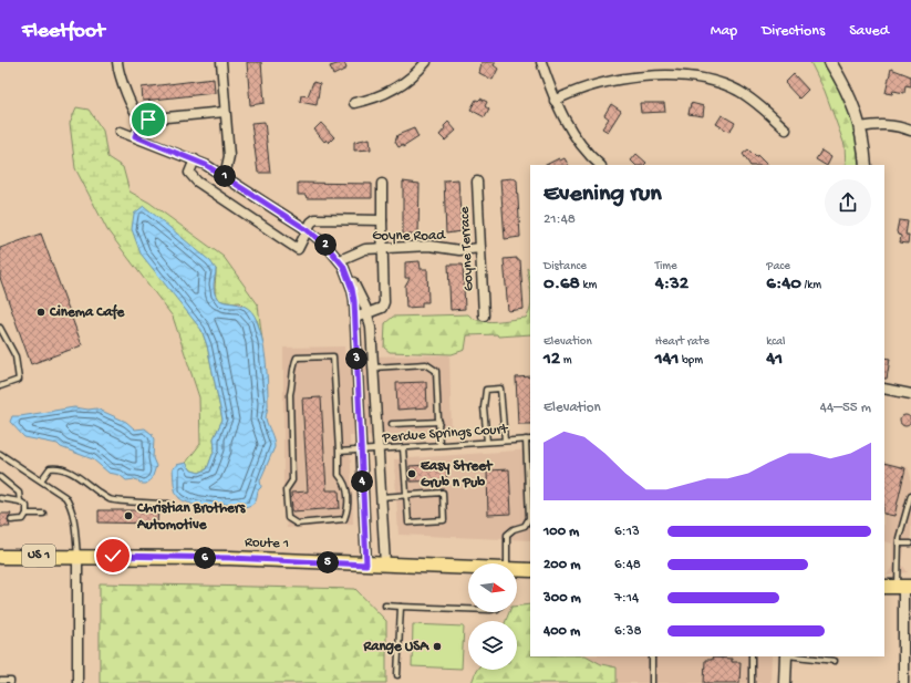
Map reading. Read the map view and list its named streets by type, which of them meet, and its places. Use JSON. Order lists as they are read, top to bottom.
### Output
{
  "streets": {
    "main road": ["Route 1", "US 1"],
    "street": ["Goyne Road", "Goyne Terrace"],
    "lane": ["Perdue Springs Court"]
  },
  "crossings": [
    ["Goyne Road", "Goyne Terrace"]
  ],
  "places": [
    "Cinema Cafe",
    "Easy Street Grub n Pub",
    "Christian Brothers Automotive",
    "Range USA"
  ],
  "north": "right",
  "page": {
    "header": "Fleetfoot",
    "nav": ["Map", "Directions", "Saved"],
    "pins": [
      "1",
      "2",
      "3",
      "4",
      "6",
      "5"
    ],
    "heading": ["Evening run", "21:48"],
    "stats": [
      ["Distance", "0.68 km"],
      ["Time", "4:32"],
      ["Pace", "6:40 /km"],
      ["Elevation", "12 m"],
      ["Heart rate", "141 bpm"],
      ["kcal", "41"]
    ],
    "chart": ["Elevation", "44–55 m"],
    "list": [
      {
        "name": "100 m",
        "note": "6:13"
      },
      {
        "name": "200 m",
        "note": "6:48"
      },
      {
        "name": "300 m",
        "note": "7:14"
      },
      {
        "name": "400 m",
        "note": "6:38"
      }
    ]
  }
}
